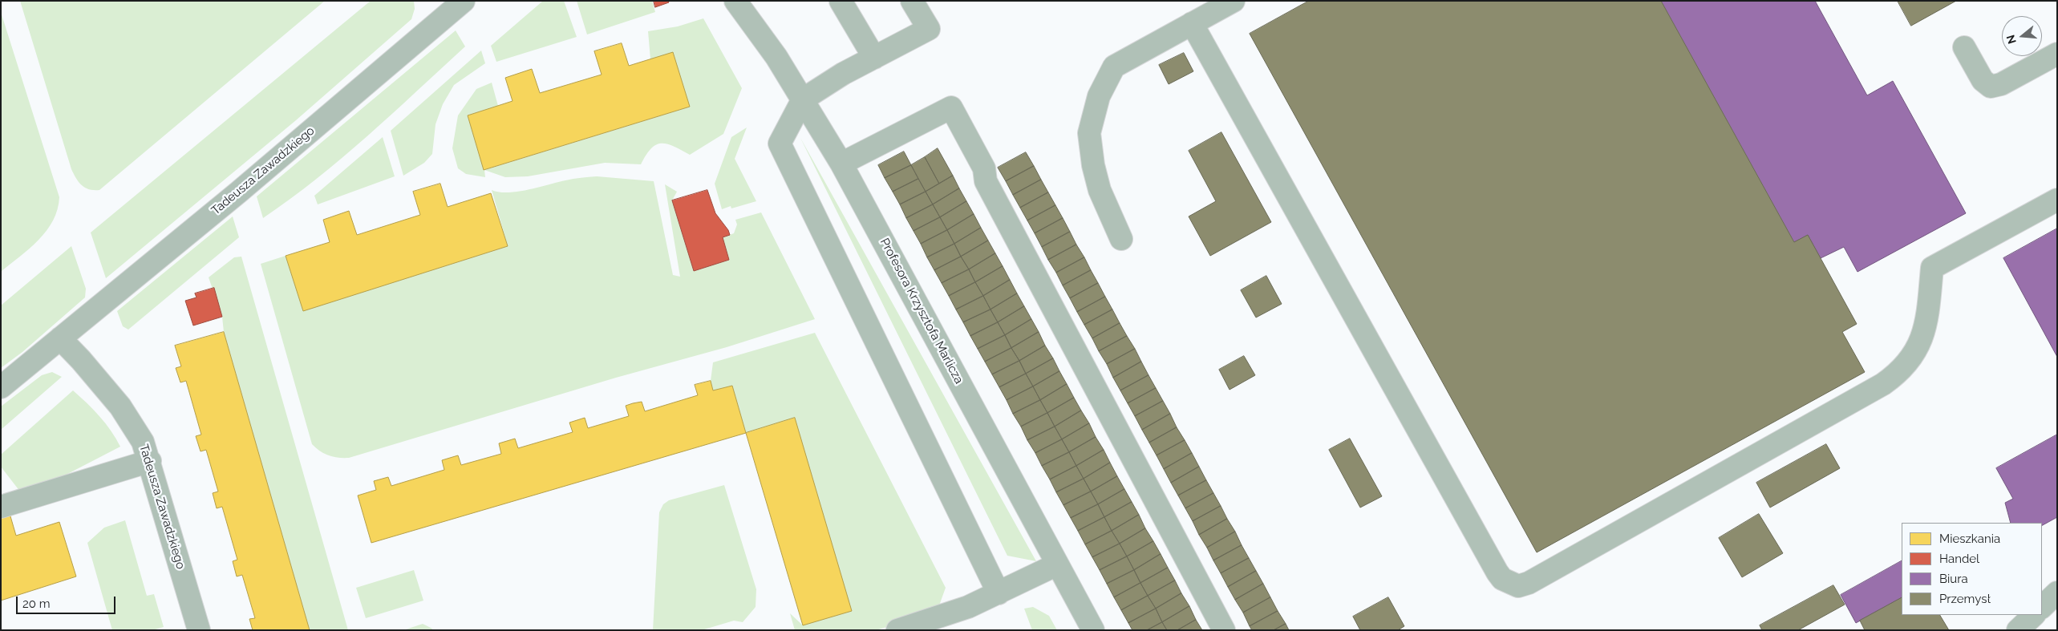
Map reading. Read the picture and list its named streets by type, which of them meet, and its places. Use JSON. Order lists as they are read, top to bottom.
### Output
{
  "streets": {
    "street": ["Tadeusza Zawadzkiego", "Profesora Krzysztofa Marlicza"]
  },
  "legend": [
    "Mieszkania",
    "Handel",
    "Biura",
    "Przemysł"
  ],
  "scale_bar": "20 m",
  "north": "left"
}
